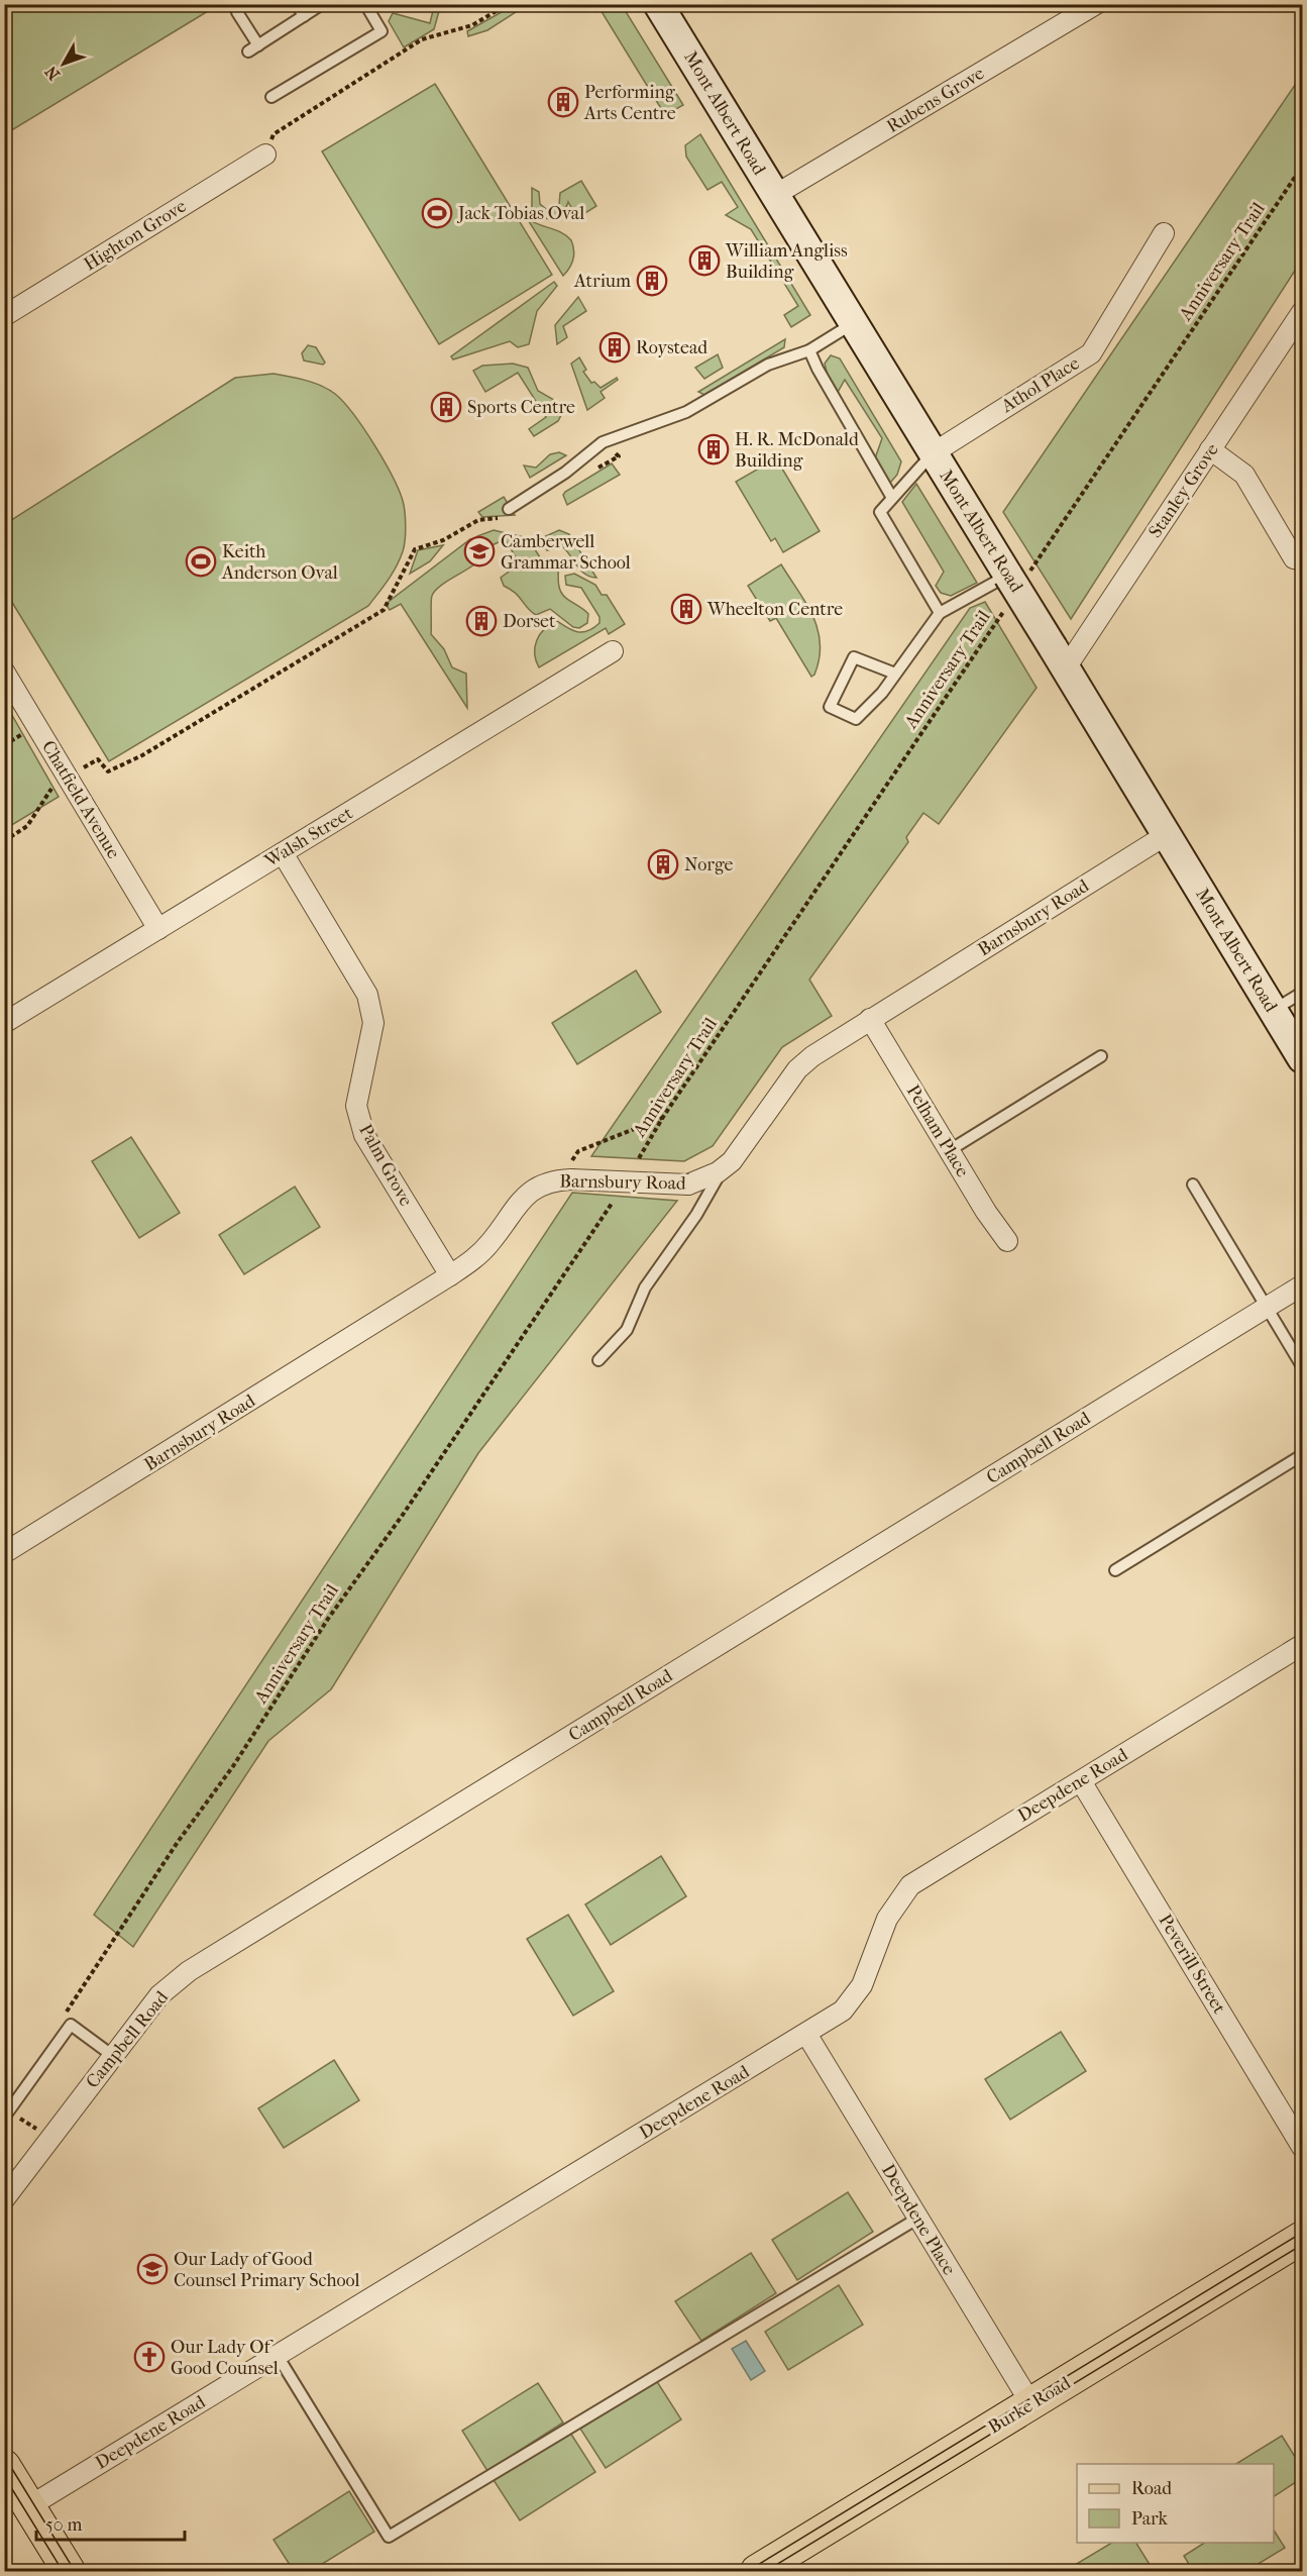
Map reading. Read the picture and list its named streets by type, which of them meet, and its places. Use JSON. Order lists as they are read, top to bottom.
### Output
{
  "streets": {
    "main road": ["Mont Albert Road", "Burke Road"],
    "street": [
      "Rubens Grove",
      "Highton Grove",
      "Athol Place",
      "Stanley Grove",
      "Chatfield Avenue",
      "Walsh Street",
      "Barnsbury Road",
      "Pelham Place",
      "Palm Grove",
      "Campbell Road",
      "Deepdene Road",
      "Peverill Street",
      "Deepdene Place"
    ],
    "path": ["Anniversary Trail"]
  },
  "crossings": [
    ["Rubens Grove", "Mont Albert Road"],
    ["Mont Albert Road", "Anniversary Trail"],
    ["Mont Albert Road", "Athol Place"],
    ["Mont Albert Road", "Stanley Grove"],
    ["Mont Albert Road", "Barnsbury Road"],
    ["Chatfield Avenue", "Walsh Street"],
    ["Walsh Street", "Palm Grove"],
    ["Barnsbury Road", "Pelham Place"],
    ["Barnsbury Road", "Palm Grove"],
    ["Deepdene Road", "Peverill Street"],
    ["Deepdene Road", "Deepdene Place"],
    ["Deepdene Place", "Burke Road"]
  ],
  "places": {
    "building": [
      "Performing Arts Centre",
      "William Angliss Building",
      "Atrium",
      "Roystead",
      "Sports Centre",
      "H. R. McDonald Building",
      "Wheelton Centre",
      "Dorset",
      "Norge"
    ],
    "sports": ["Jack Tobias Oval", "Keith Anderson Oval"],
    "school or university": ["Camberwell Grammar School", "Our Lady of Good Counsel Primary School"],
    "church": ["Our Lady Of Good Counsel"]
  },
  "legend": ["Road", "Park"],
  "scale_bar": "50 m",
  "north": "bottom left"
}
